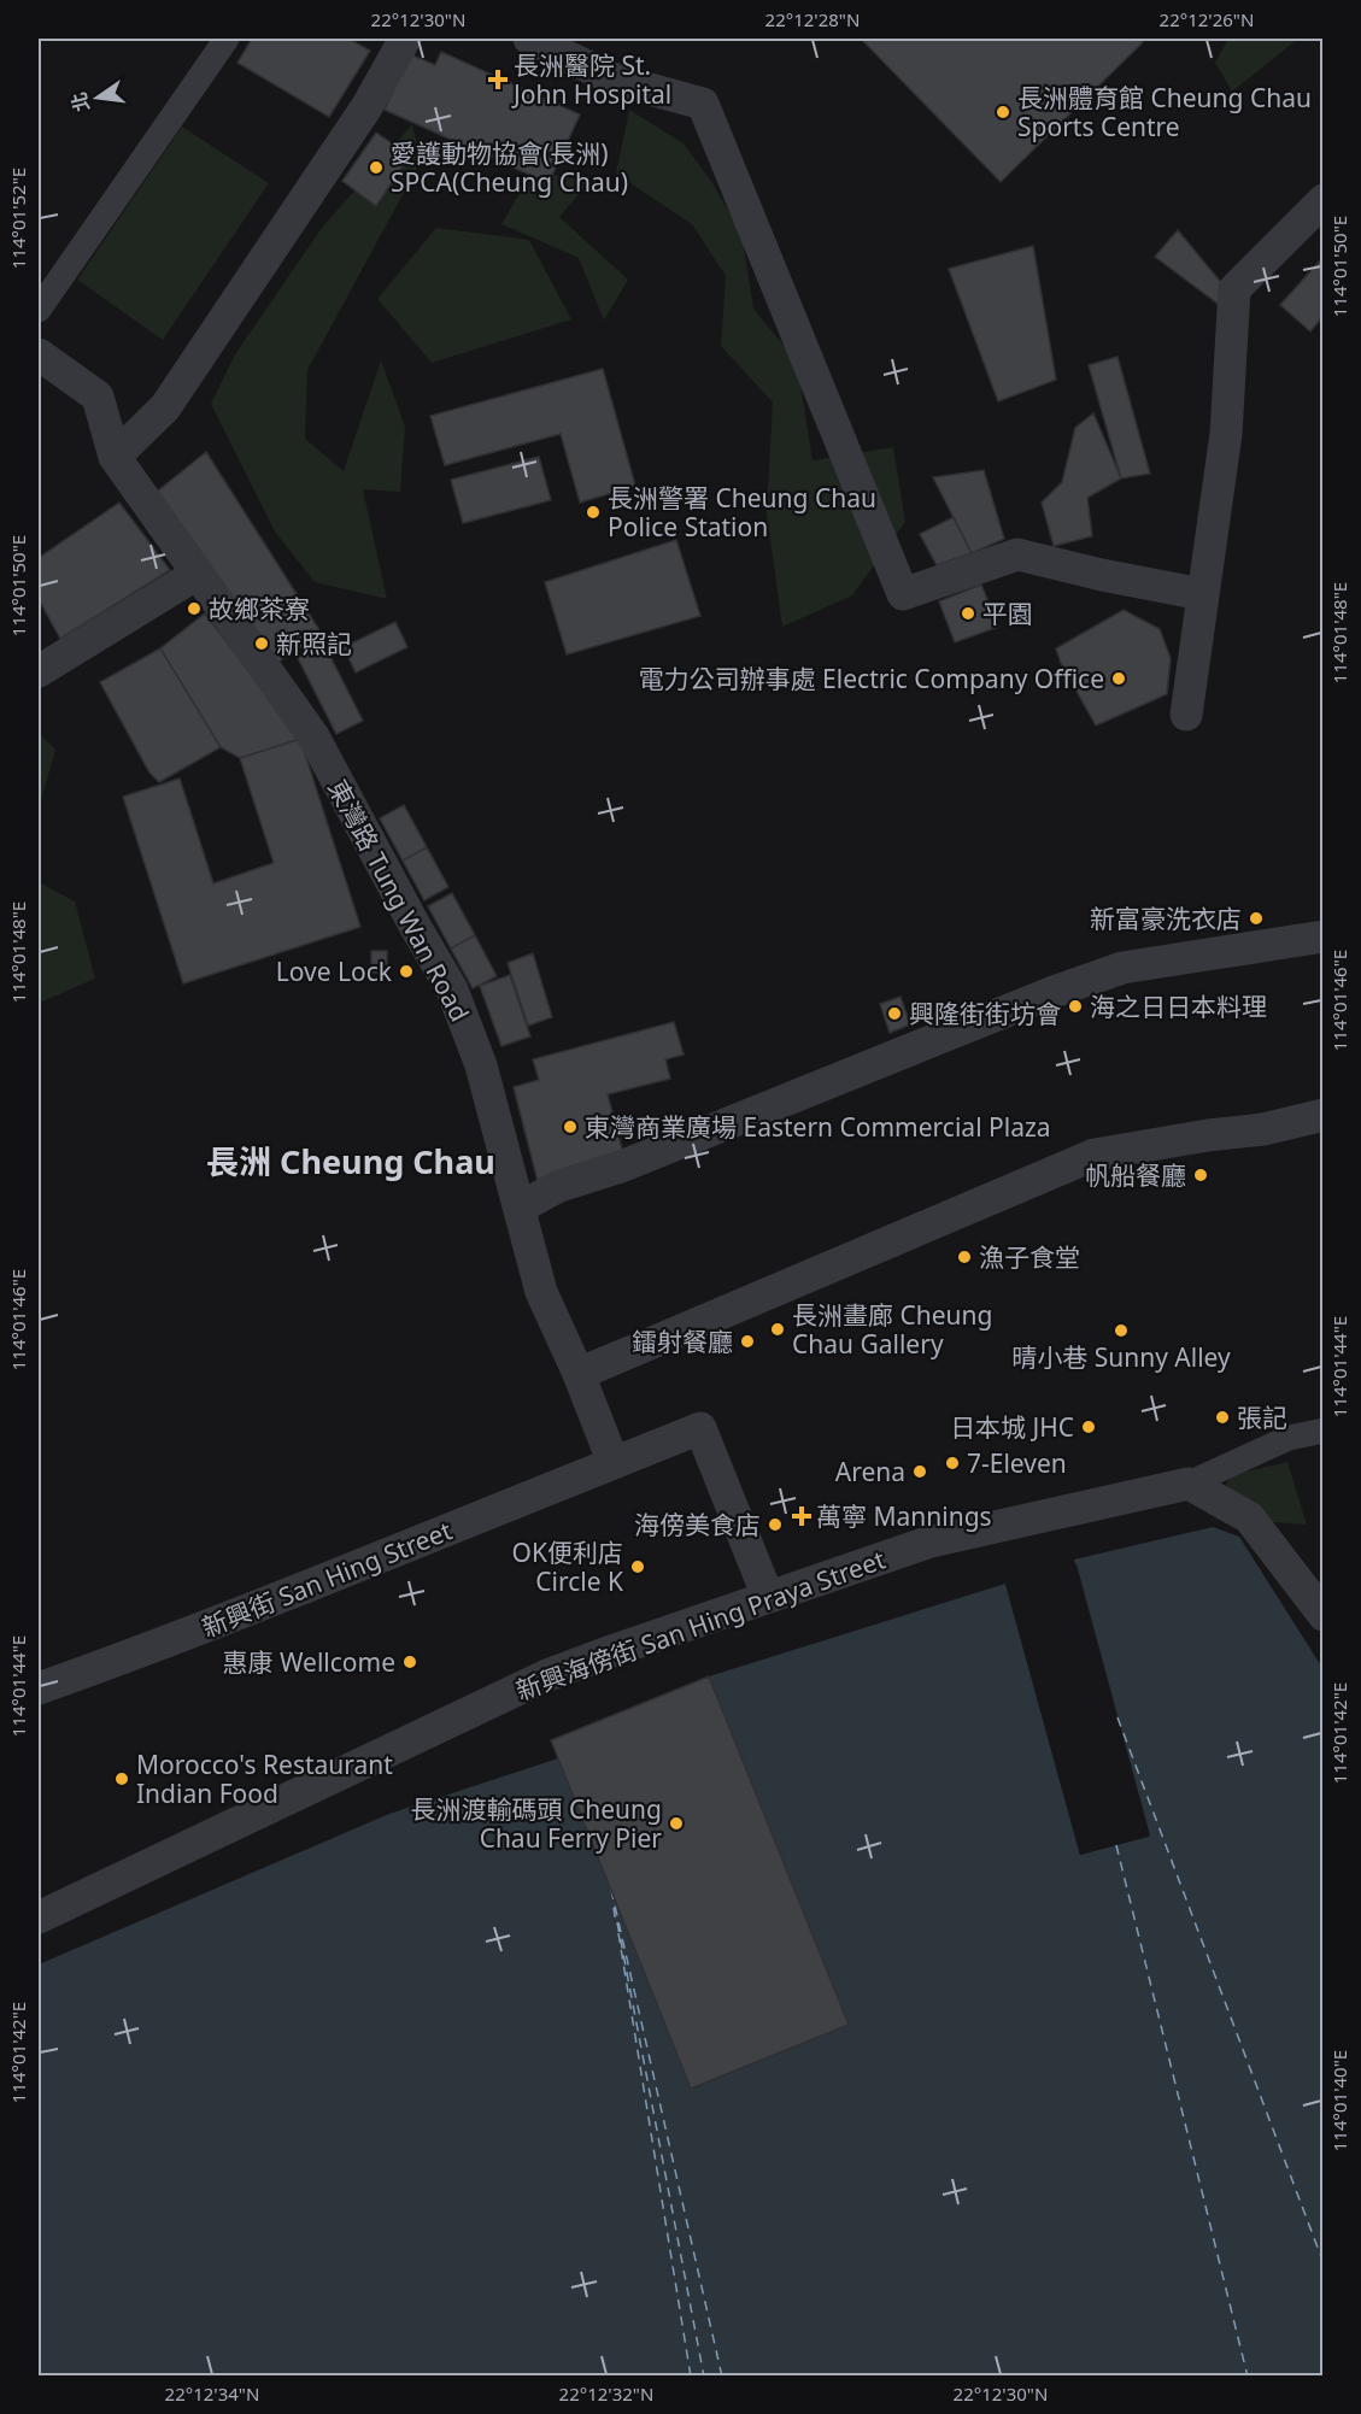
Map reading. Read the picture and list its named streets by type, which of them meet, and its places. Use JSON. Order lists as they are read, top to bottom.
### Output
{
  "streets": {
    "street": ["東灣路 Tung Wan Road", "新興街 San Hing Street", "新興海傍街 San Hing Praya Street"]
  },
  "crossings": [
    ["東灣路 Tung Wan Road", "新興街 San Hing Street"]
  ],
  "districts": ["長洲 Cheung Chau"],
  "places": {
    "health": ["長洲醫院 St. John Hospital", "萬寧 Mannings"],
    "other": [
      "長洲體育館 Cheung Chau Sports Centre",
      "愛護動物協會(長洲) SPCA(Cheung Chau)",
      "長洲警署 Cheung Chau Police Station",
      "故鄉茶寮",
      "平園",
      "新照記",
      "電力公司辦事處 Electric Company Office",
      "新富豪洗衣店",
      "Love Lock",
      "海之日日本料理",
      "興隆街街坊會",
      "東灣商業廣場 Eastern Commercial Plaza",
      "帆船餐廳",
      "漁子食堂",
      "長洲畫廊 Cheung Chau Gallery",
      "晴小巷 Sunny Alley",
      "鐳射餐廳",
      "張記",
      "日本城 JHC",
      "7-Eleven",
      "Arena",
      "海傍美食店",
      "OK便利店 Circle K",
      "惠康 Wellcome",
      "Morocco's Restaurant Indian Food",
      "長洲渡輸碼頭 Cheung Chau Ferry Pier"
    ]
  },
  "north": "left",
  "coordinates": [
    "22°12'30\"N",
    "22°12'28\"N",
    "22°12'26\"N",
    "114°01'52\"E",
    "114°01'50\"E",
    "114°01'48\"E",
    "114°01'46\"E",
    "114°01'44\"E",
    "114°01'42\"E",
    "114°01'40\"E",
    "22°12'34\"N",
    "22°12'32\"N"
  ]
}
